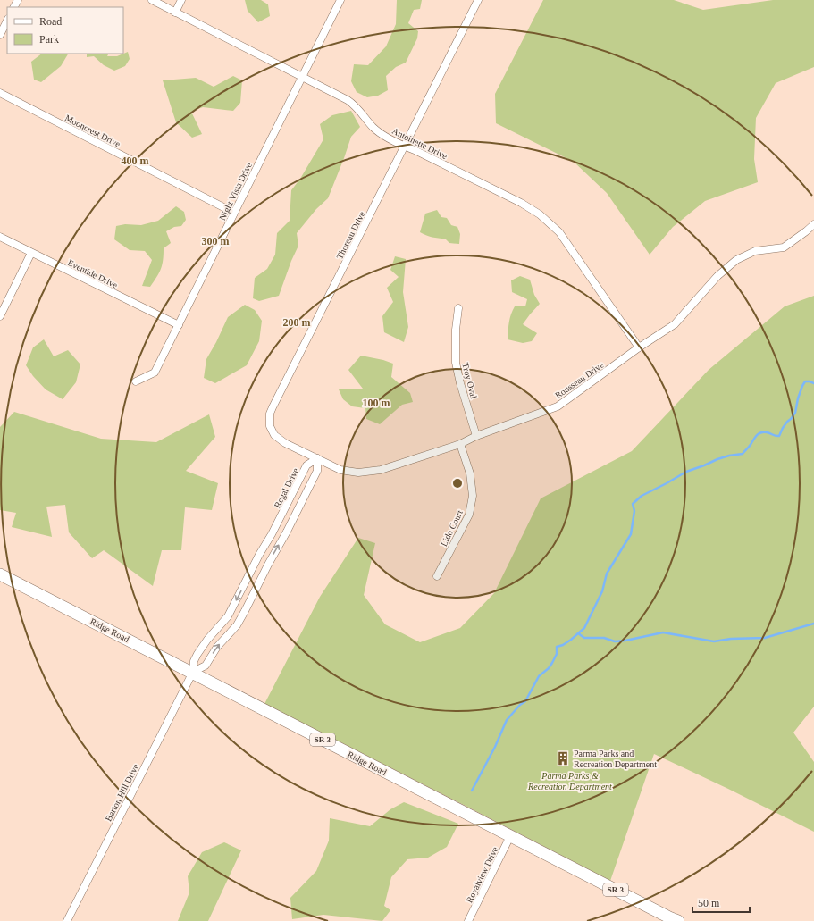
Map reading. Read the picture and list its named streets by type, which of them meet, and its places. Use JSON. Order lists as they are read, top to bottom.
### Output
{
  "streets": {
    "main road": ["Ridge Road", "SR 3"],
    "street": [
      "Mooncrest Drive",
      "Antoinette Drive",
      "Night Vista Drive",
      "Thoreau Drive",
      "Eventide Drive",
      "Rousseau Drive",
      "Troy Oval",
      "Regal Drive",
      "Lido Court",
      "Barton Hill Drive",
      "Royalview Drive"
    ]
  },
  "crossings": [
    ["Mooncrest Drive", "Night Vista Drive"],
    ["Antoinette Drive", "Night Vista Drive"],
    ["Antoinette Drive", "Thoreau Drive"],
    ["Antoinette Drive", "Rousseau Drive"],
    ["Night Vista Drive", "Eventide Drive"],
    ["Thoreau Drive", "Rousseau Drive"],
    ["Thoreau Drive", "Regal Drive"],
    ["Rousseau Drive", "Troy Oval"],
    ["Rousseau Drive", "Regal Drive"],
    ["Rousseau Drive", "Lido Court"],
    ["Regal Drive", "Ridge Road"],
    ["Regal Drive", "Barton Hill Drive"],
    ["Ridge Road", "Barton Hill Drive"],
    ["Ridge Road", "Royalview Drive"]
  ],
  "parks": ["Parma Parks & Recreation Department"],
  "places": {
    "building": ["Parma Parks and Recreation Department"]
  },
  "legend": ["Road", "Park"],
  "scale_bar": "50 m",
  "rings": [
    "400 m",
    "300 m",
    "200 m",
    "100 m"
  ]
}
